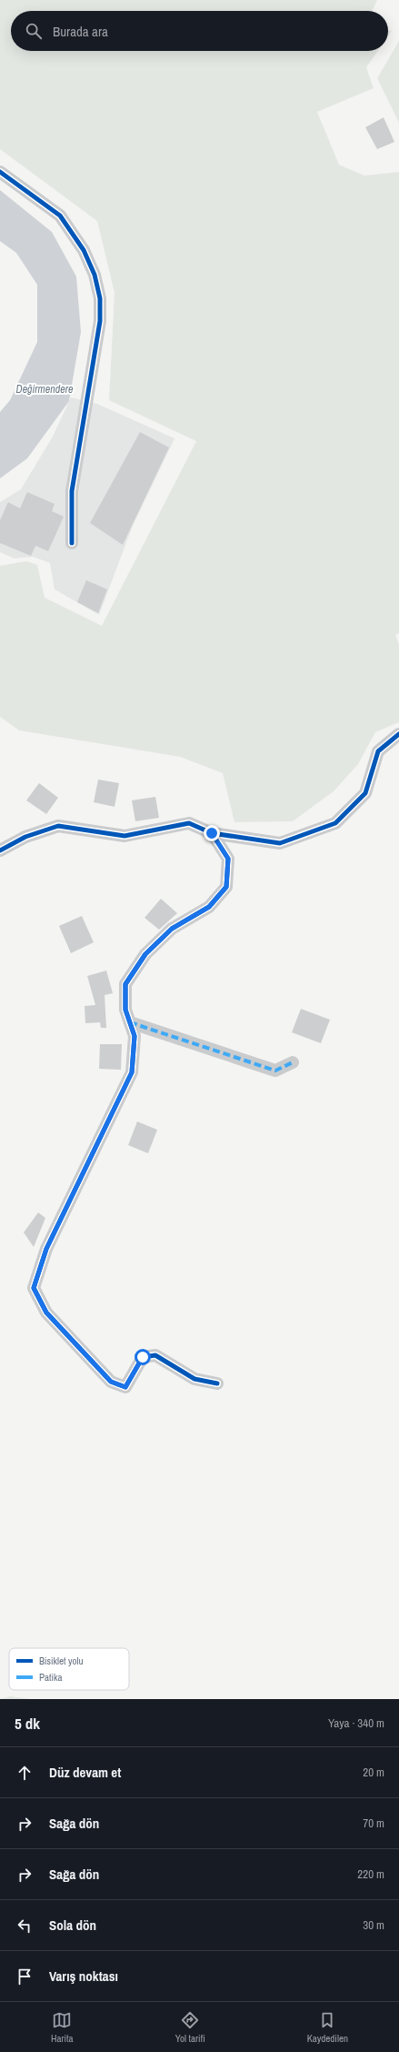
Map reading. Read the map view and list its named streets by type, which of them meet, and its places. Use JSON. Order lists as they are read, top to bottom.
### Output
{
  "water": ["Değirmendere"],
  "legend": ["Bisiklet yolu", "Patika"],
  "page": {
    "search": "Burada ara",
    "heading": ["5 dk", "Yaya · 340 m"],
    "list": [
      ["Düz devam et", "20 m"],
      ["Sağa dön", "70 m"],
      ["Sağa dön", "220 m"],
      ["Sola dön", "30 m"],
      "Varış noktası"
    ],
    "nav": ["Harita", "Yol tarifi", "Kaydedilen"]
  }
}
